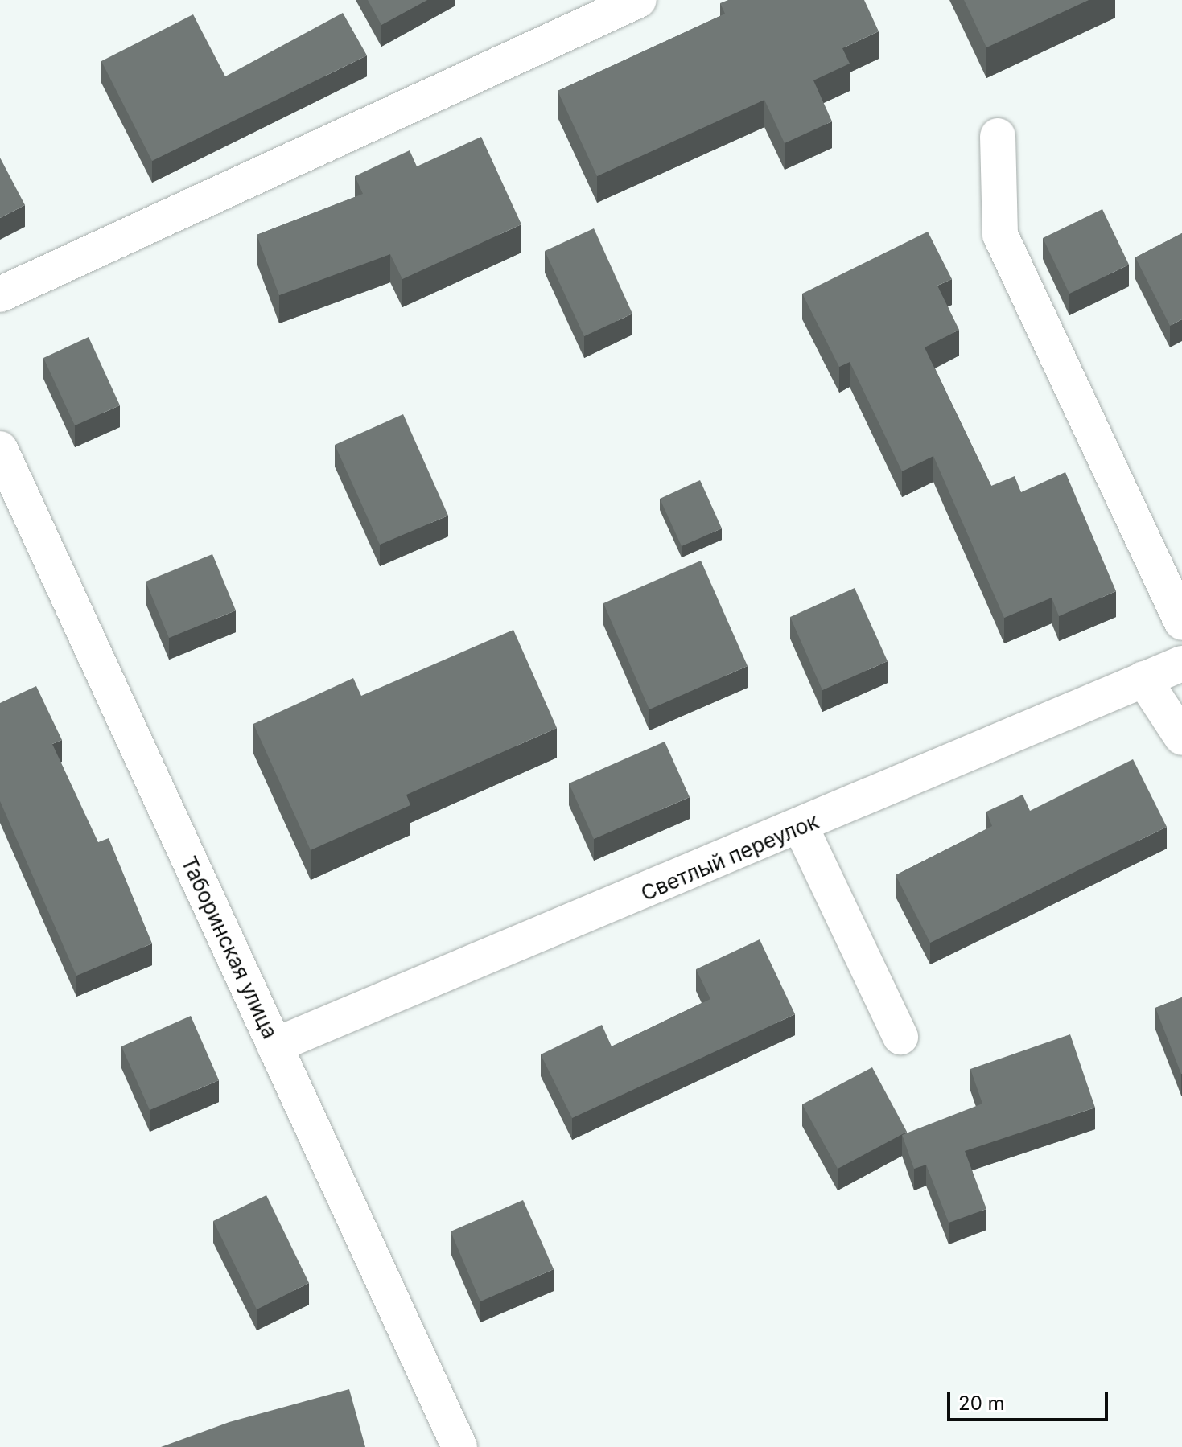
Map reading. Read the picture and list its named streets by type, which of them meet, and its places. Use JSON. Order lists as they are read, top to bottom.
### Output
{
  "streets": {
    "street": ["Светлый переулок", "Таборинская улица"]
  },
  "crossings": [
    ["Светлый переулок", "Таборинская улица"]
  ],
  "scale_bar": "20 m"
}
